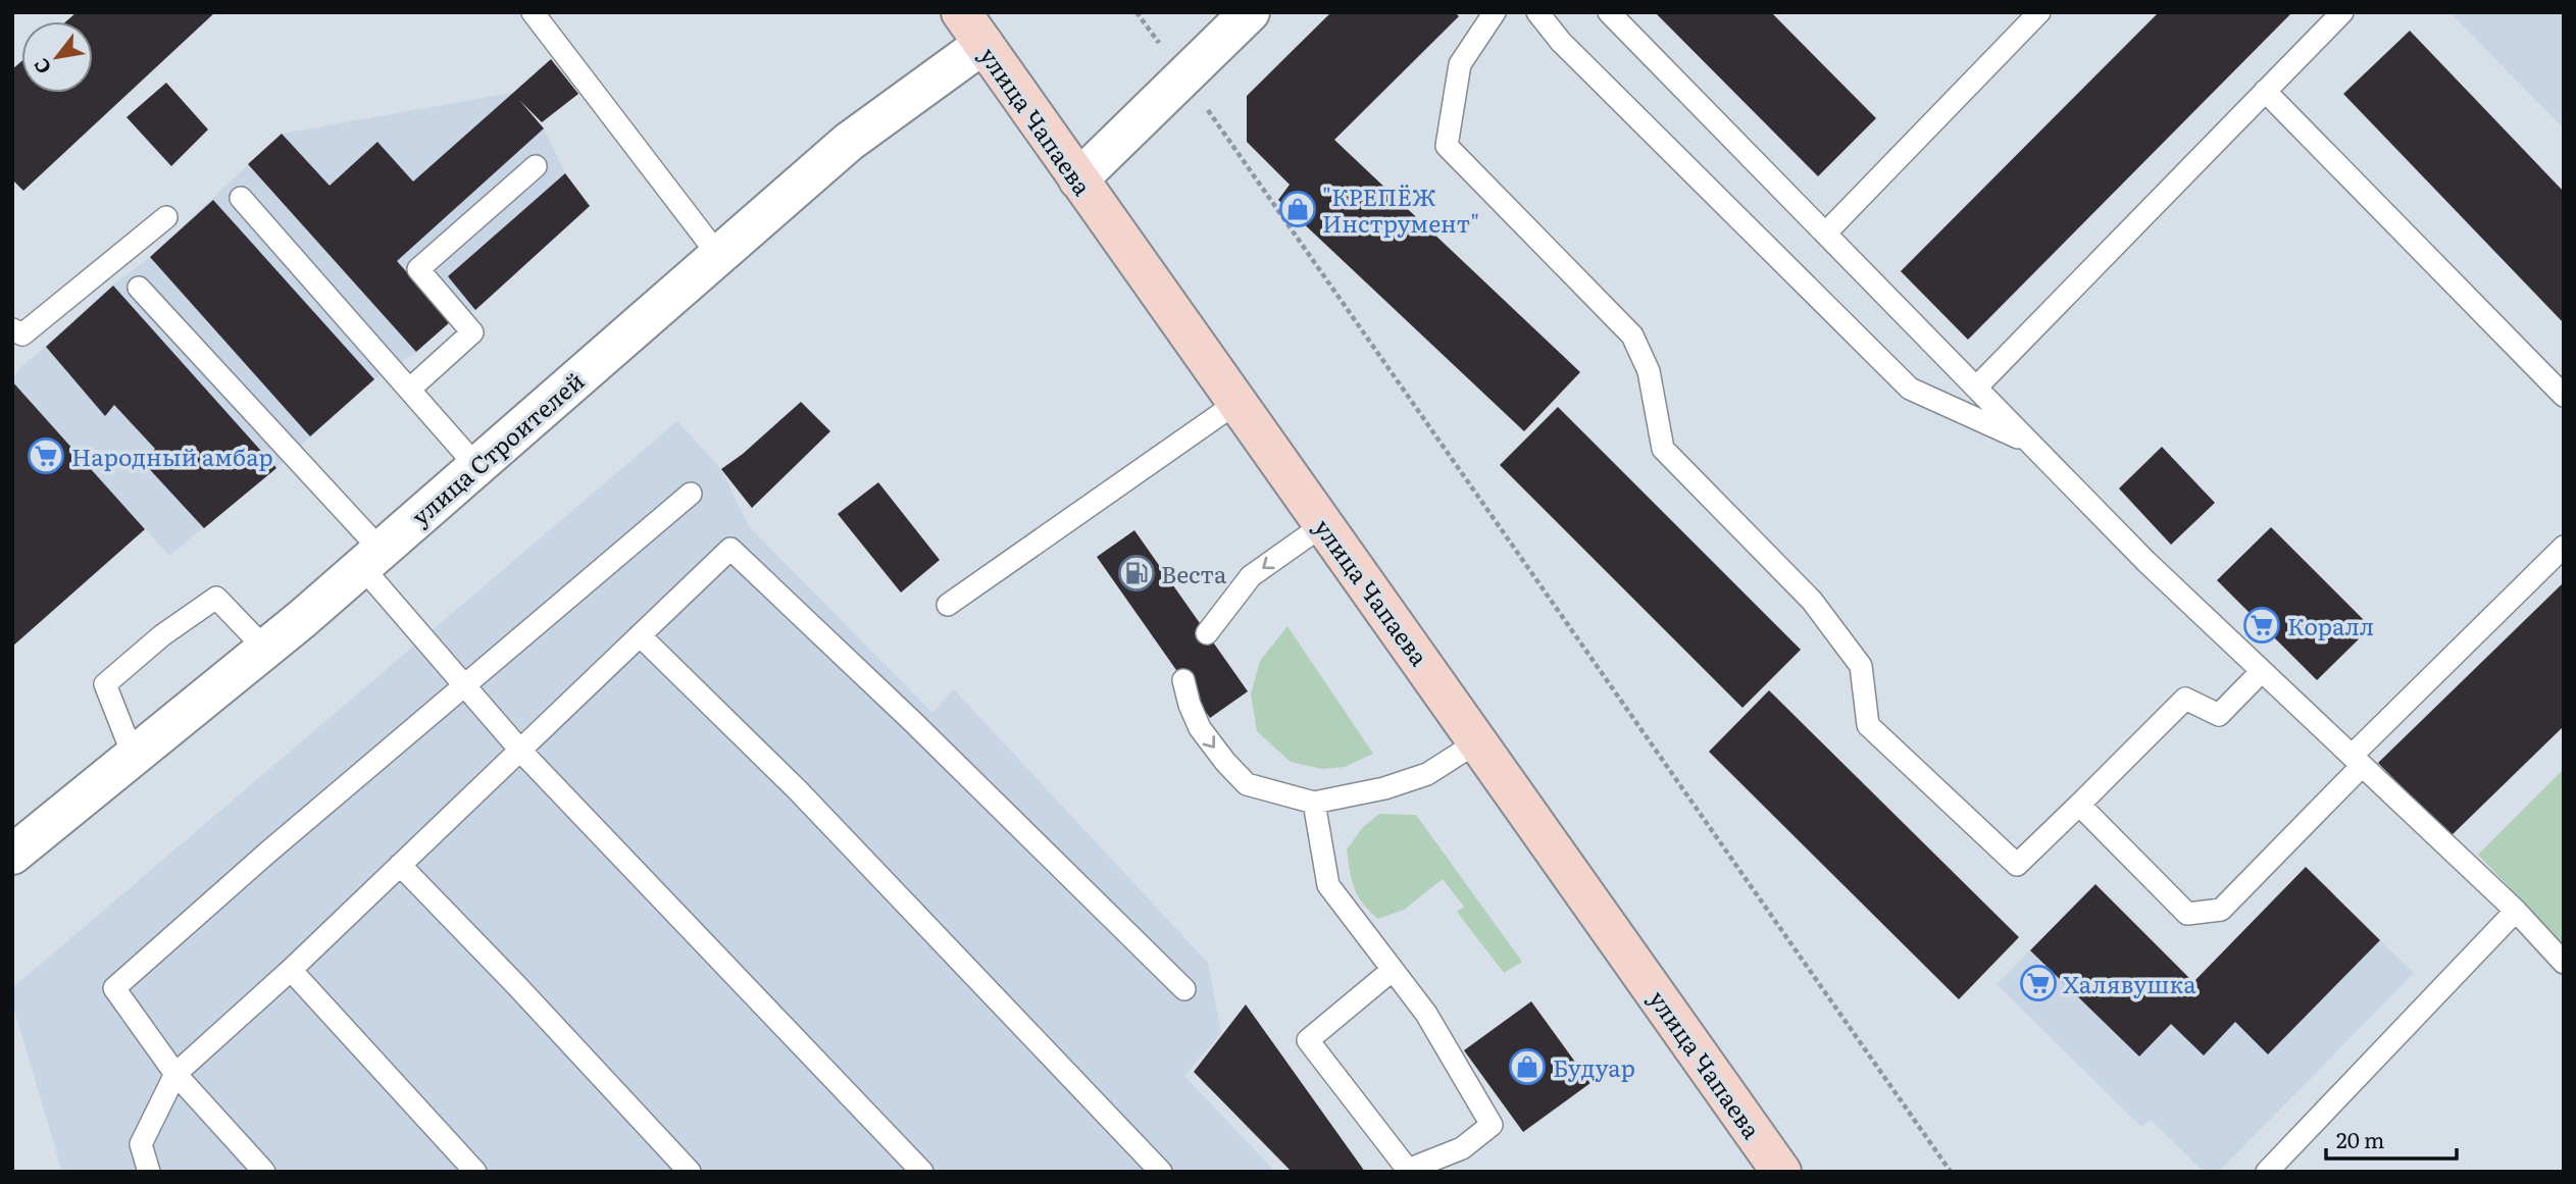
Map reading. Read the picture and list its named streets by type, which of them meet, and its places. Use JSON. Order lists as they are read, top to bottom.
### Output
{
  "streets": {
    "main road": ["улица Чапаева"],
    "street": ["улица Строителей"]
  },
  "crossings": [
    ["улица Чапаева", "улица Строителей"]
  ],
  "places": {
    "shop": ["\"КРЕПЁЖ Инструмент\"", "Будуар"],
    "supermarket": ["Народный амбар", "Коралл", "Халявушка"],
    "fuel station": ["Веста"]
  },
  "scale_bar": "20 m",
  "north": "bottom left"
}
